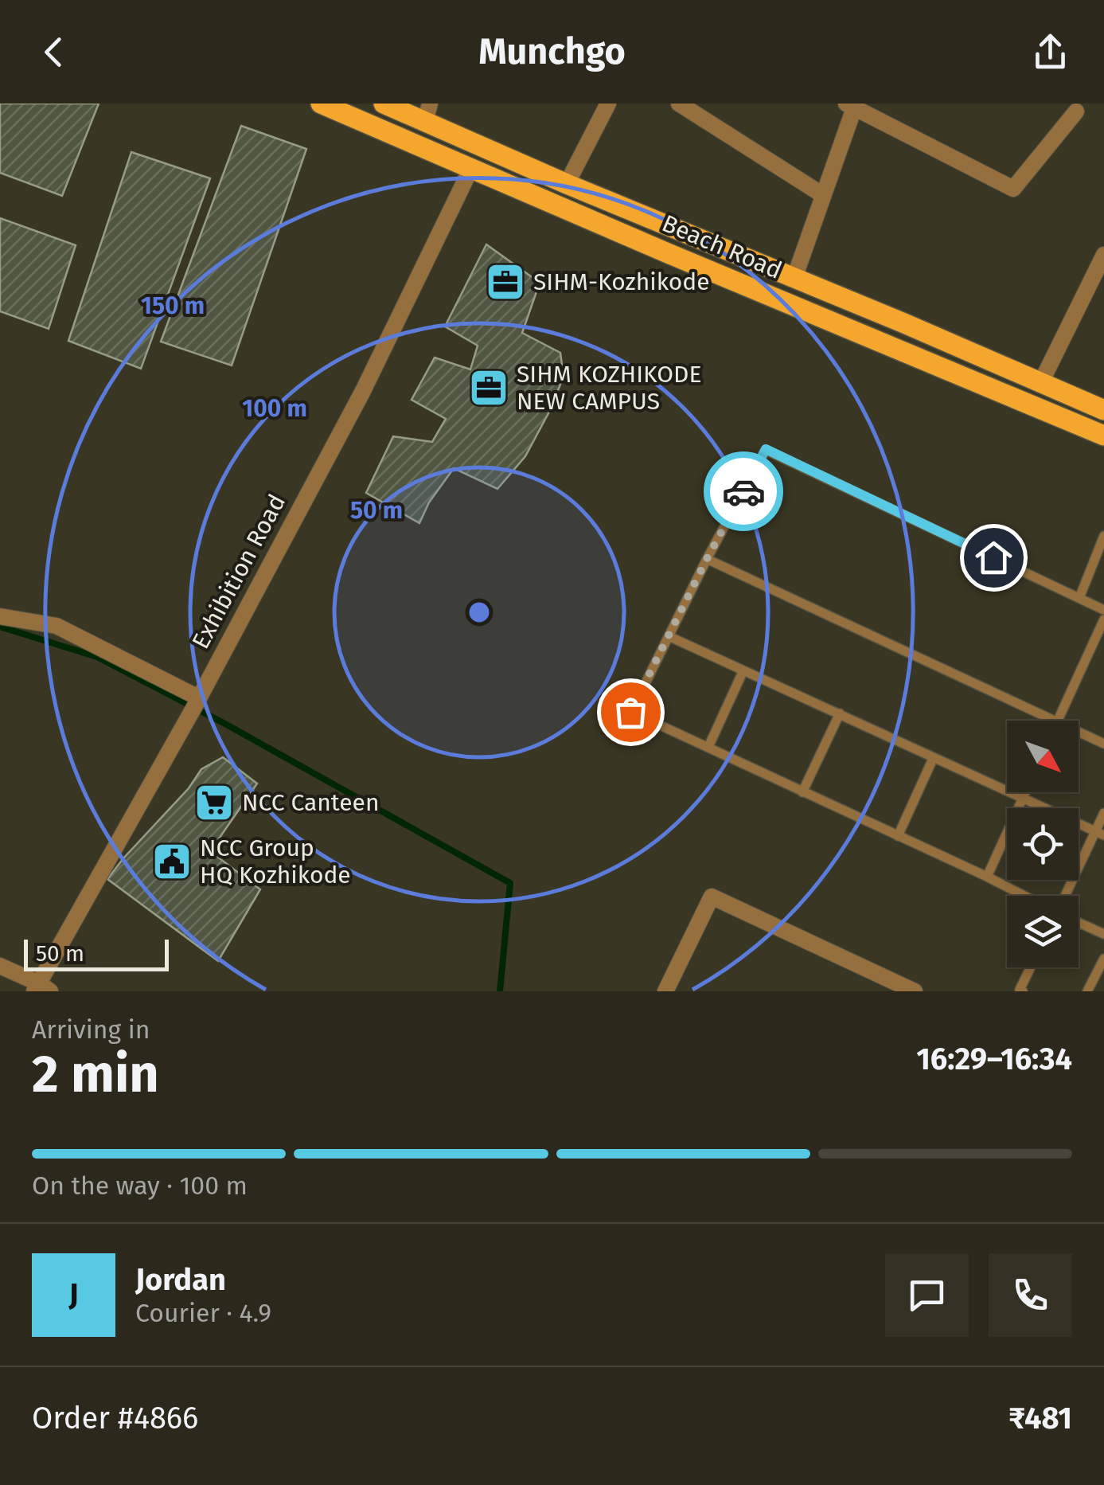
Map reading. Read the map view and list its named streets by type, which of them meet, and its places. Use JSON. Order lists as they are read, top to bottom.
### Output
{
  "streets": {
    "main road": ["Beach Road"],
    "street": ["Exhibition Road"]
  },
  "crossings": [
    ["Beach Road", "Exhibition Road"]
  ],
  "places": {
    "office": ["SIHM-Kozhikode", "SIHM KOZHIKODE NEW CAMPUS"],
    "supermarket": ["NCC Canteen"],
    "public building": ["NCC Group HQ Kozhikode"]
  },
  "scale_bar": "50 m",
  "north": "bottom right",
  "page": {
    "header": "Munchgo",
    "scale": "50 m",
    "heading": ["2 min", "Arriving in", "16:29–16:34"],
    "panel": [
      "Jordan",
      "Courier · 4.9",
      "Order #4866",
      "₹481"
    ],
    "bar": "On the way · 100 m",
    "round": "J"
  },
  "rings": ["150 m", "100 m", "50 m"]
}
